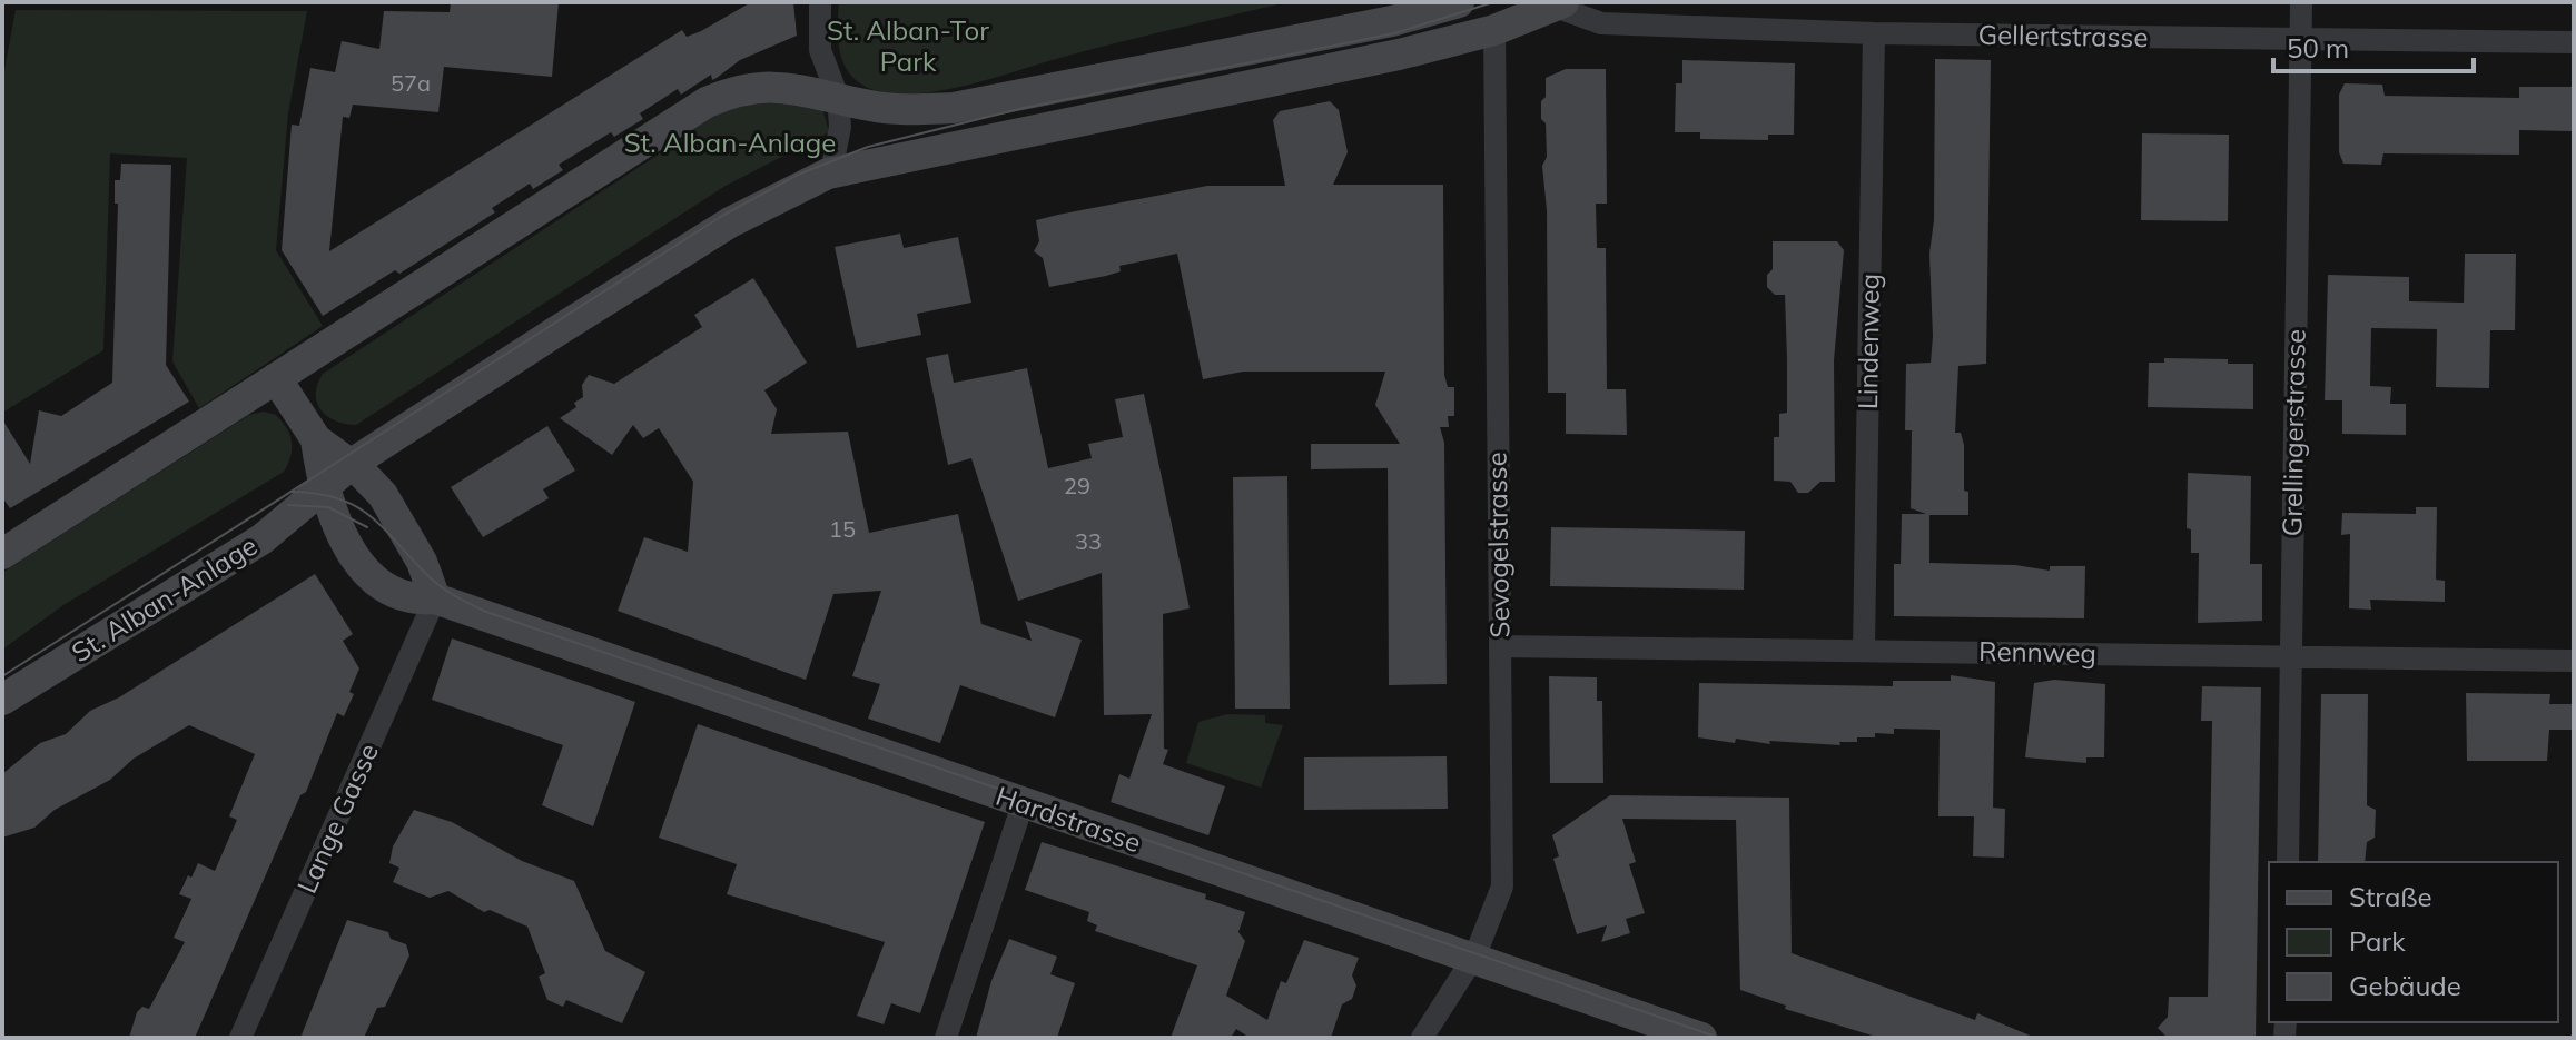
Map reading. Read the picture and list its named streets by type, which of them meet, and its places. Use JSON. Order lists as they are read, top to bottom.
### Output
{
  "streets": {
    "main road": ["St. Alban-Anlage", "Hardstrasse"],
    "street": [
      "Gellertstrasse",
      "Lindenweg",
      "Grellingerstrasse",
      "Sevogelstrasse",
      "Rennweg",
      "Lange Gasse"
    ]
  },
  "crossings": [
    ["Gellertstrasse", "Lindenweg"],
    ["Gellertstrasse", "Grellingerstrasse"],
    ["Gellertstrasse", "St. Alban-Anlage"],
    ["Lindenweg", "Rennweg"],
    ["Grellingerstrasse", "Rennweg"],
    ["Sevogelstrasse", "St. Alban-Anlage"],
    ["Sevogelstrasse", "Rennweg"],
    ["Sevogelstrasse", "Hardstrasse"],
    ["St. Alban-Anlage", "Hardstrasse"],
    ["Lange Gasse", "Hardstrasse"]
  ],
  "parks": ["St. Alban-Tor Park", "St. Alban-Anlage"],
  "house_numbers": [
    "57a",
    "29",
    "15",
    "33"
  ],
  "legend": ["Straße", "Park", "Gebäude"],
  "scale_bar": "50 m"
}
